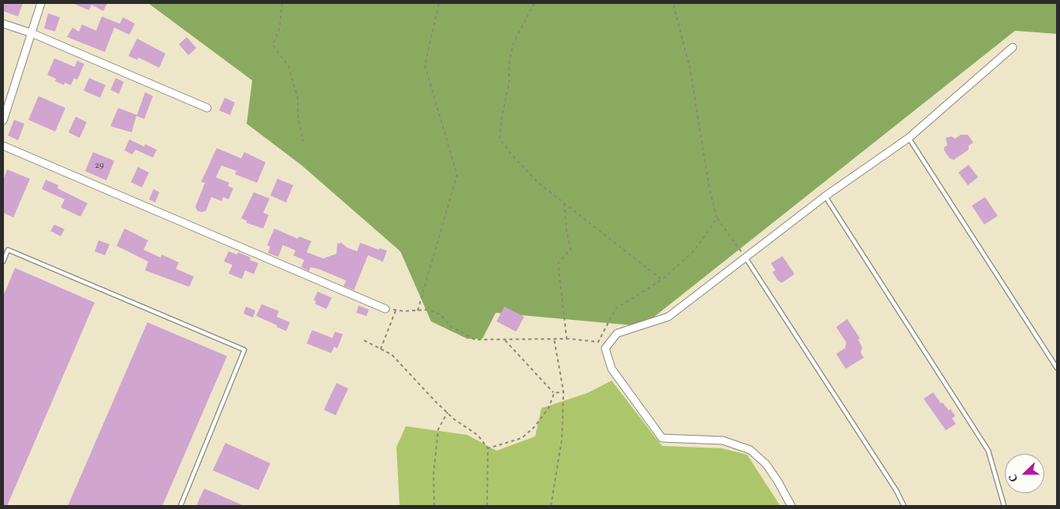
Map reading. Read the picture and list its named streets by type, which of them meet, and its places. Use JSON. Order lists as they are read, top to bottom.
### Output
{
  "house_numbers": ["29"],
  "north": "left"
}
